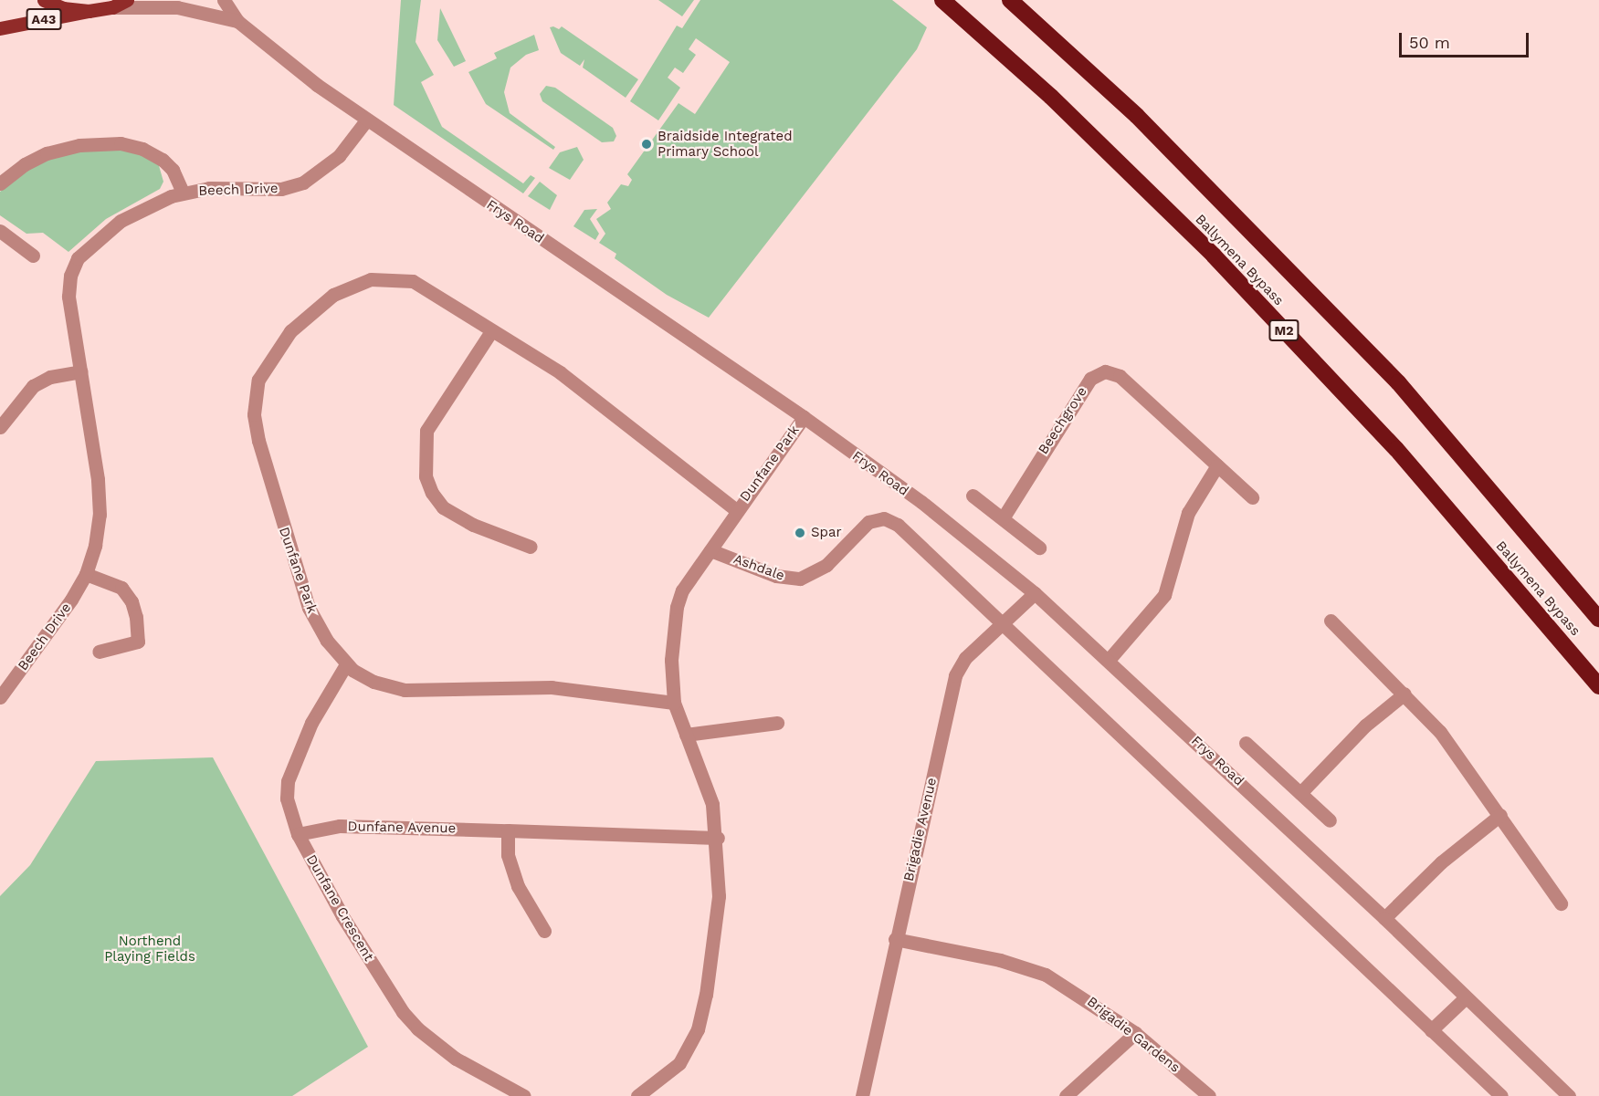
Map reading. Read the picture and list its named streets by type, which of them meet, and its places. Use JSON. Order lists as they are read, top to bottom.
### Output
{
  "streets": {
    "highway": ["Ballymena Bypass", "M2"],
    "main road": ["A43"],
    "street": [
      "Beech Drive",
      "Frys Road",
      "Beechgrove",
      "Dunfane Park",
      "Ashdale",
      "Dunfane Avenue",
      "Brigadie Avenue",
      "Dunfane Crescent",
      "Brigadie Gardens"
    ]
  },
  "crossings": [
    ["A43", "Frys Road"],
    ["Beech Drive", "Frys Road"],
    ["Frys Road", "Dunfane Park"],
    ["Frys Road", "Brigadie Avenue"],
    ["Dunfane Park", "Ashdale"],
    ["Dunfane Park", "Dunfane Crescent"],
    ["Ashdale", "Brigadie Avenue"],
    ["Dunfane Avenue", "Dunfane Crescent"],
    ["Brigadie Avenue", "Brigadie Gardens"]
  ],
  "parks": ["Northend Playing Fields"],
  "places": ["Braidside Integrated Primary School", "Spar"],
  "scale_bar": "50 m"
}
